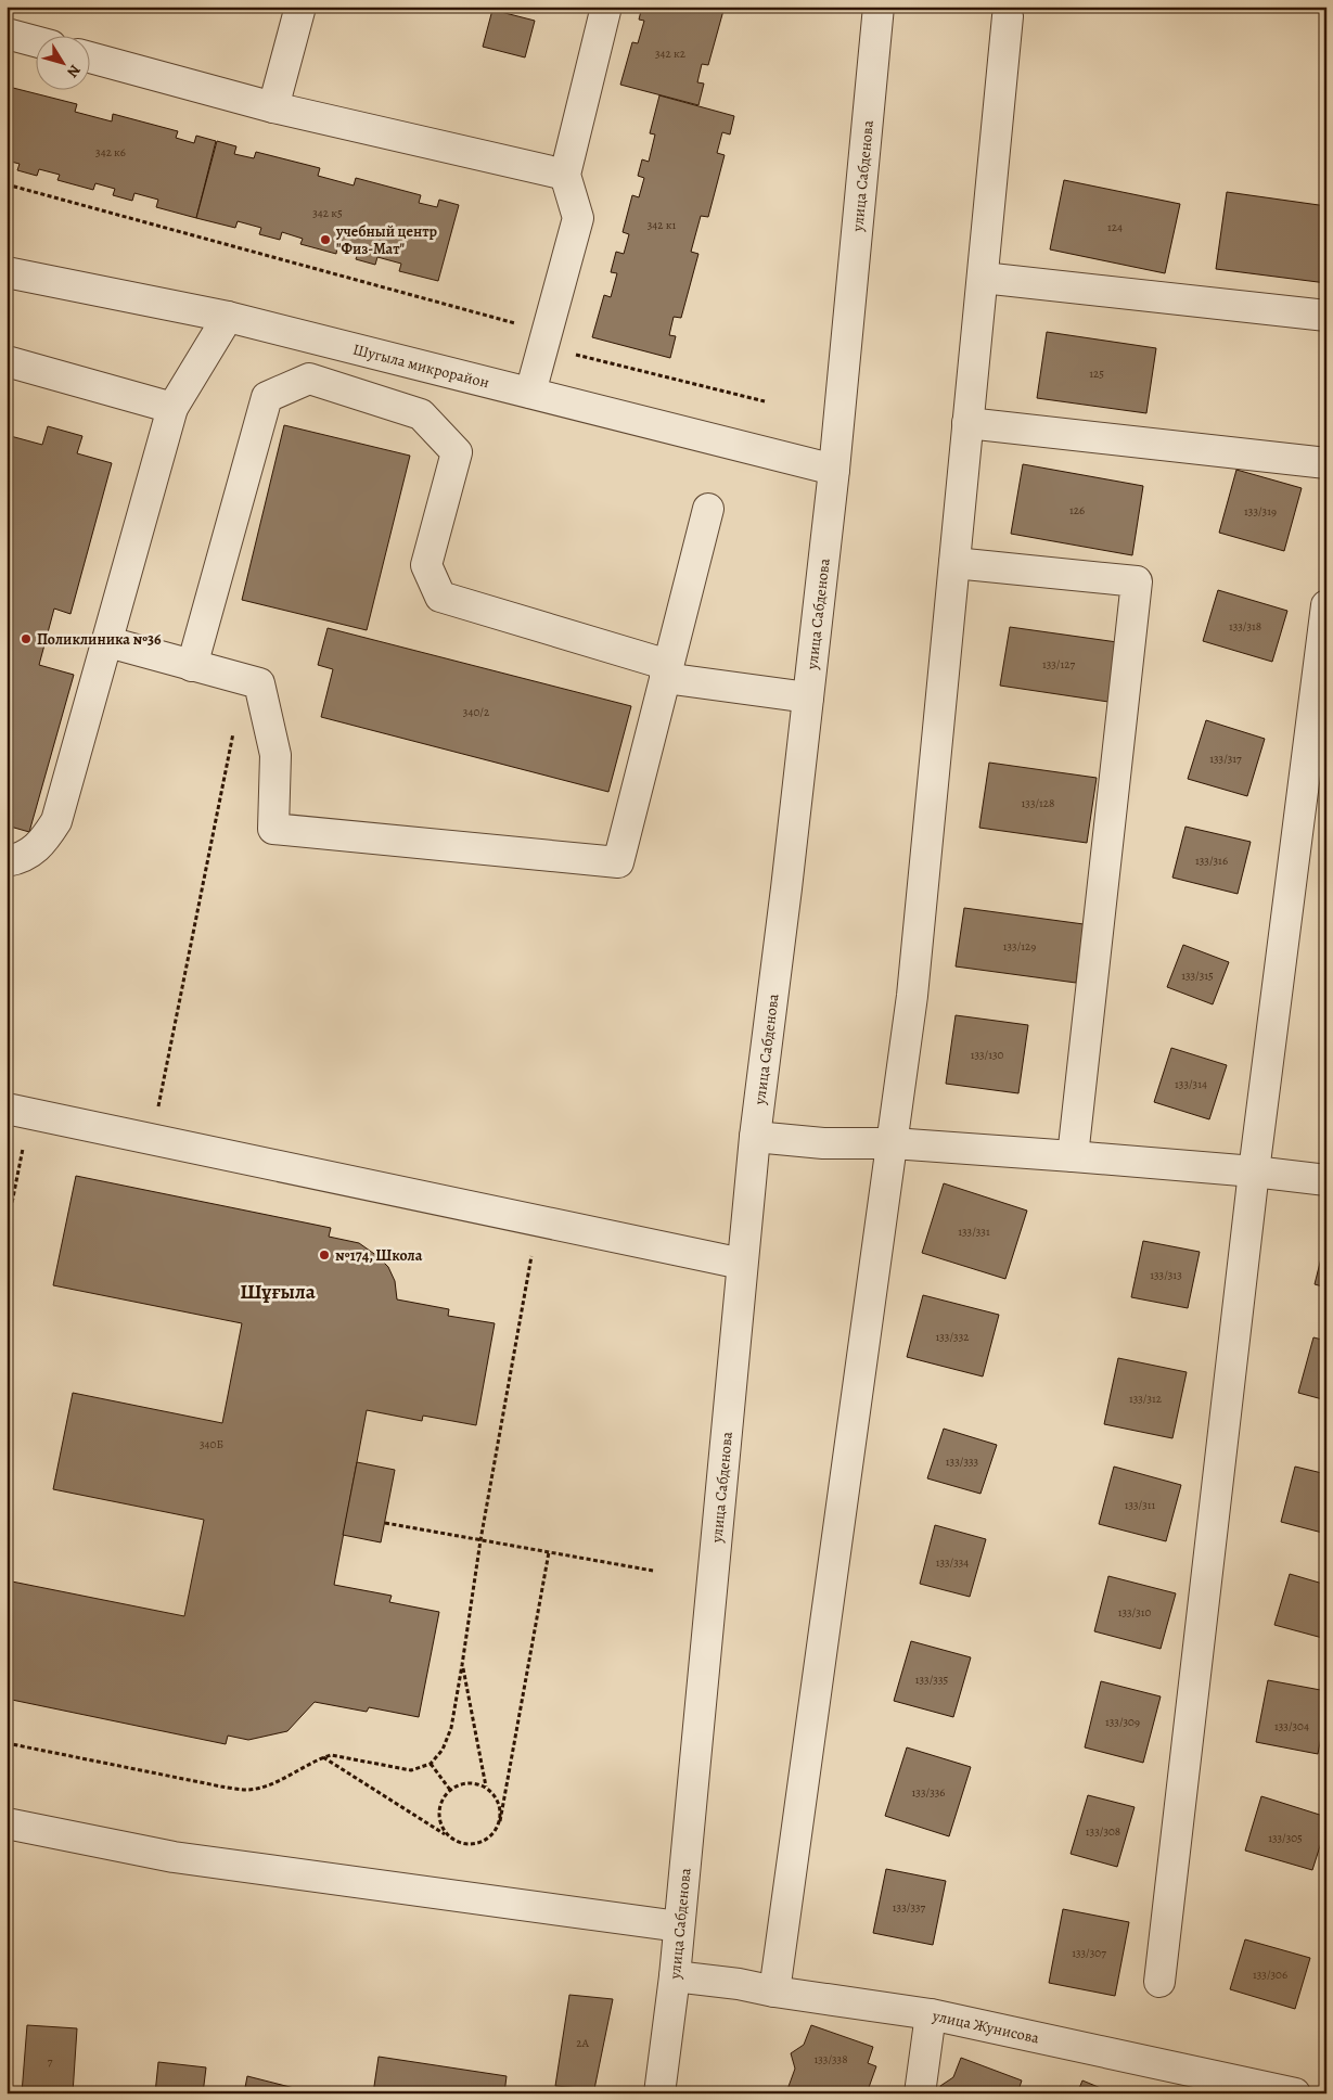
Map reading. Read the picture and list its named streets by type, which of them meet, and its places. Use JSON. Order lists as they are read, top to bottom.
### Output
{
  "streets": {
    "street": ["улица Сабденова", "Шугыла микрорайон", "улица Жунисова"]
  },
  "crossings": [
    ["улица Сабденова", "Шугыла микрорайон"],
    ["улица Сабденова", "улица Жунисова"]
  ],
  "districts": ["Шұғыла"],
  "places": ["учебный центр \"Физ-Мат\"", "Поликлиника №36", "№174, Школа"],
  "house_numbers": [
    "342 к2",
    "342 к6",
    "342 к5",
    "342 к1",
    "124",
    "125",
    "126",
    "133/319",
    "133/318",
    "133/127",
    "340/2",
    "133/317",
    "133/128",
    "133/316",
    "133/129",
    "133/315",
    "133/130",
    "133/314",
    "133/331",
    "133/313",
    "133/332",
    "133/312",
    "340Б",
    "133/333",
    "133/311",
    "133/334",
    "133/310",
    "133/335",
    "133/309",
    "133/304",
    "133/336",
    "133/308",
    "133/305",
    "133/337",
    "133/307",
    "133/306",
    "2А",
    "133/338",
    "7"
  ],
  "north": "bottom right"
}
